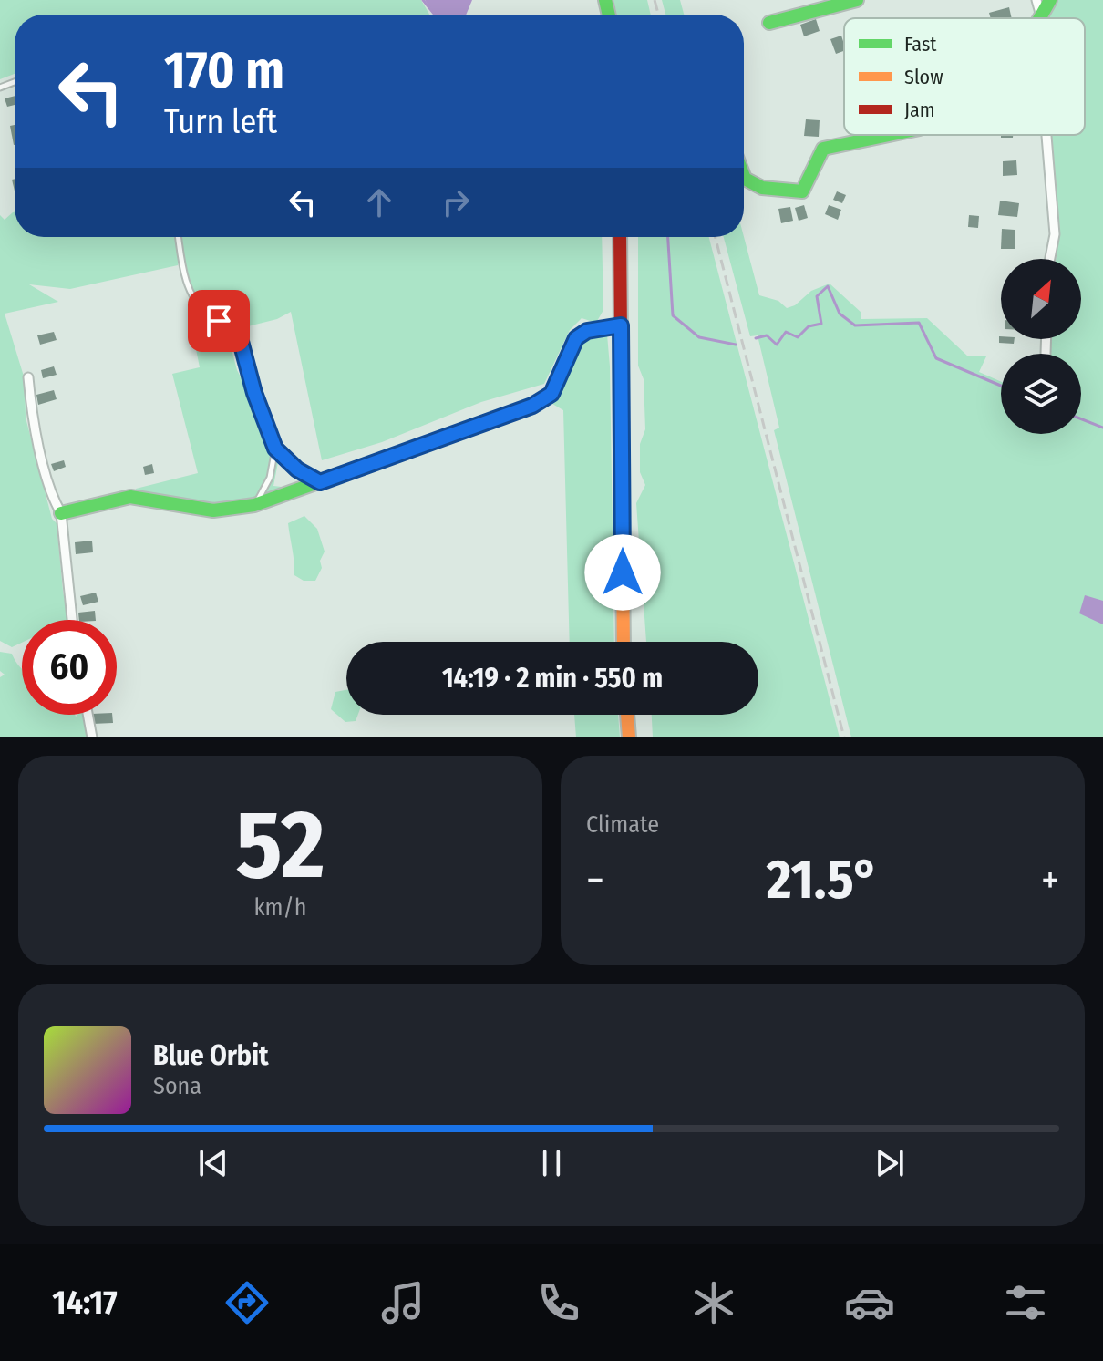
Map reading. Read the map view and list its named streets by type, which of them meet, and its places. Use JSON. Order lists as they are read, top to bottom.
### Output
{
  "legend": ["Fast", "Slow", "Jam"],
  "north": "top right",
  "page": {
    "turn": ["170 m", "Turn left"],
    "limit": "60",
    "trip": "14:19 · 2 min · 550 m",
    "tile": [
      ["52", "km/h"],
      "Climate"
    ],
    "heat": ["−", "21.5°", "+"],
    "song": ["Blue Orbit", "Sona"],
    "tabs": "14:17"
  }
}
